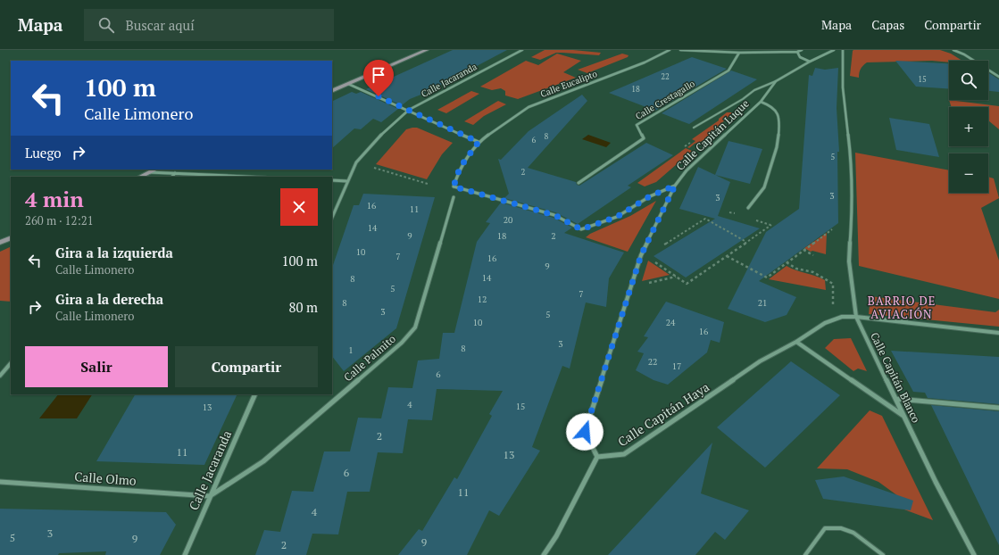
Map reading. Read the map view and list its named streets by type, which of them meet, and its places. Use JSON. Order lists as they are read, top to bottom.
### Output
{
  "streets": {
    "street": [
      "Calle Jacaranda",
      "Calle Eucalipto",
      "Calle Crestagallo",
      "Calle Capitán Luque",
      "Calle Palmito",
      "Calle Capitán Blanco",
      "Calle Capitán Haya",
      "Calle Olmo"
    ]
  },
  "crossings": [
    ["Calle Jacaranda", "Calle Palmito"],
    ["Calle Jacaranda", "Calle Olmo"],
    ["Calle Eucalipto", "Calle Capitán Luque"],
    ["Calle Capitán Luque", "Calle Capitán Haya"],
    ["Calle Palmito", "Calle Olmo"],
    ["Calle Capitán Blanco", "Calle Capitán Haya"]
  ],
  "districts": ["BARRIO DE AVIACIÓN"],
  "house_numbers": [
    "22",
    "15",
    "18",
    "8",
    "6",
    "5",
    "2",
    "3",
    "3",
    "16",
    "11",
    "20",
    "14",
    "9",
    "18",
    "2",
    "10",
    "7",
    "16",
    "9",
    "14",
    "8",
    "5",
    "7",
    "12",
    "8",
    "21",
    "3",
    "5",
    "10",
    "24",
    "16",
    "3",
    "8",
    "1",
    "22",
    "17",
    "6",
    "4",
    "15",
    "13",
    "2",
    "11",
    "13",
    "6",
    "11",
    "4",
    "3",
    "5",
    "9",
    "9",
    "2"
  ],
  "page": {
    "header": "Mapa",
    "search": "Buscar aquí",
    "nav": ["Mapa", "Capas", "Compartir"],
    "map_buttons": ["+", "−"],
    "turn": ["100 m", "Calle Limonero"],
    "then": "Luego",
    "heading": ["4 min", "260 m · 12:21"],
    "list": [
      {
        "name": "Gira a la izquierda",
        "note": "Calle Limonero",
        "value": "100 m"
      },
      {
        "name": "Gira a la derecha",
        "note": "Calle Limonero",
        "value": "80 m"
      }
    ],
    "buttons": ["Salir", "Compartir"]
  }
}
